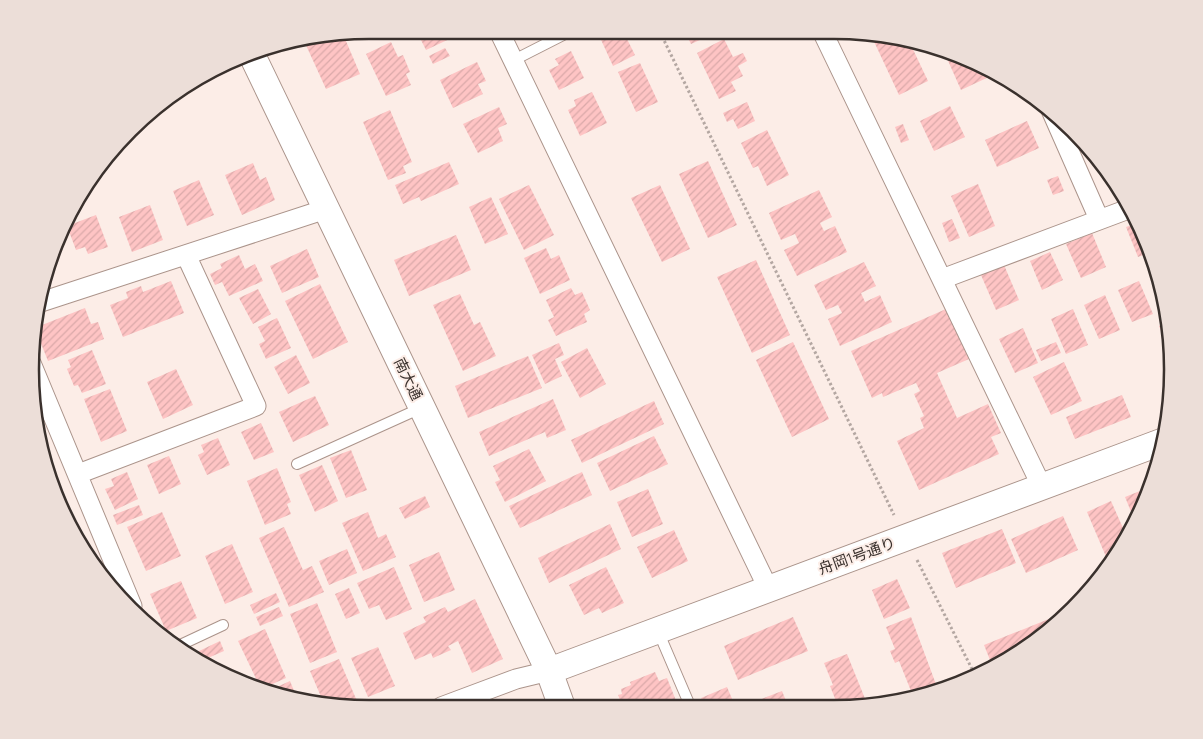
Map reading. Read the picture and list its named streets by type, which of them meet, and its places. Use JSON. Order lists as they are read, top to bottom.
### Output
{
  "streets": {
    "street": ["南大通", "舟岡1号通り"]
  },
  "crossings": [
    ["南大通", "舟岡1号通り"]
  ]
}
